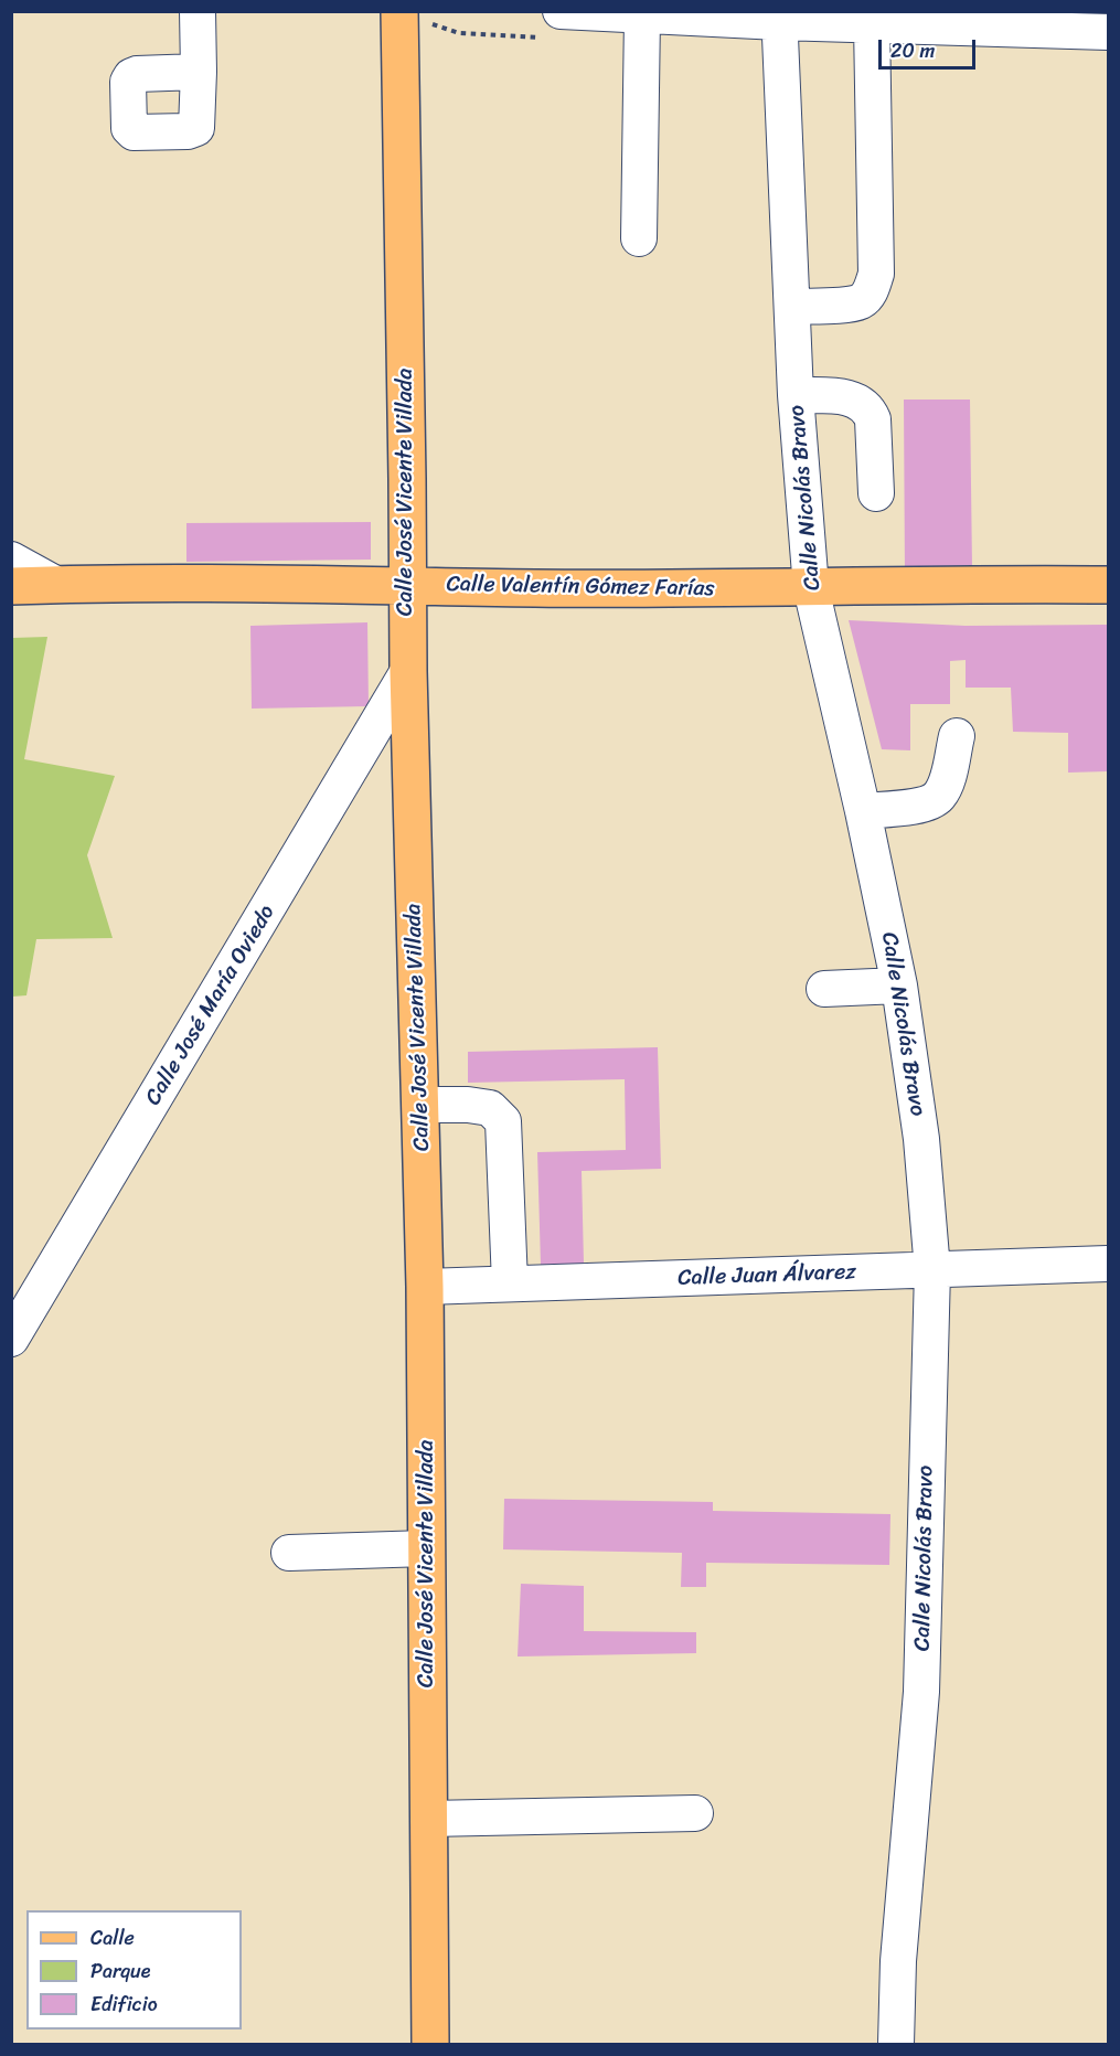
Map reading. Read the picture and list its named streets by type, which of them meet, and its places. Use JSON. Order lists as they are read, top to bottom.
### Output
{
  "streets": {
    "main road": ["Calle José Vicente Villada", "Calle Valentín Gómez Farías"],
    "street": ["Calle Nicolás Bravo", "Calle José María Oviedo", "Calle Juan Álvarez"]
  },
  "crossings": [
    ["Calle José Vicente Villada", "Calle Valentín Gómez Farías"],
    ["Calle José Vicente Villada", "Calle José María Oviedo"],
    ["Calle José Vicente Villada", "Calle Juan Álvarez"],
    ["Calle Nicolás Bravo", "Calle Valentín Gómez Farías"],
    ["Calle Nicolás Bravo", "Calle Juan Álvarez"]
  ],
  "legend": ["Calle", "Parque", "Edificio"],
  "scale_bar": "20 m"
}
